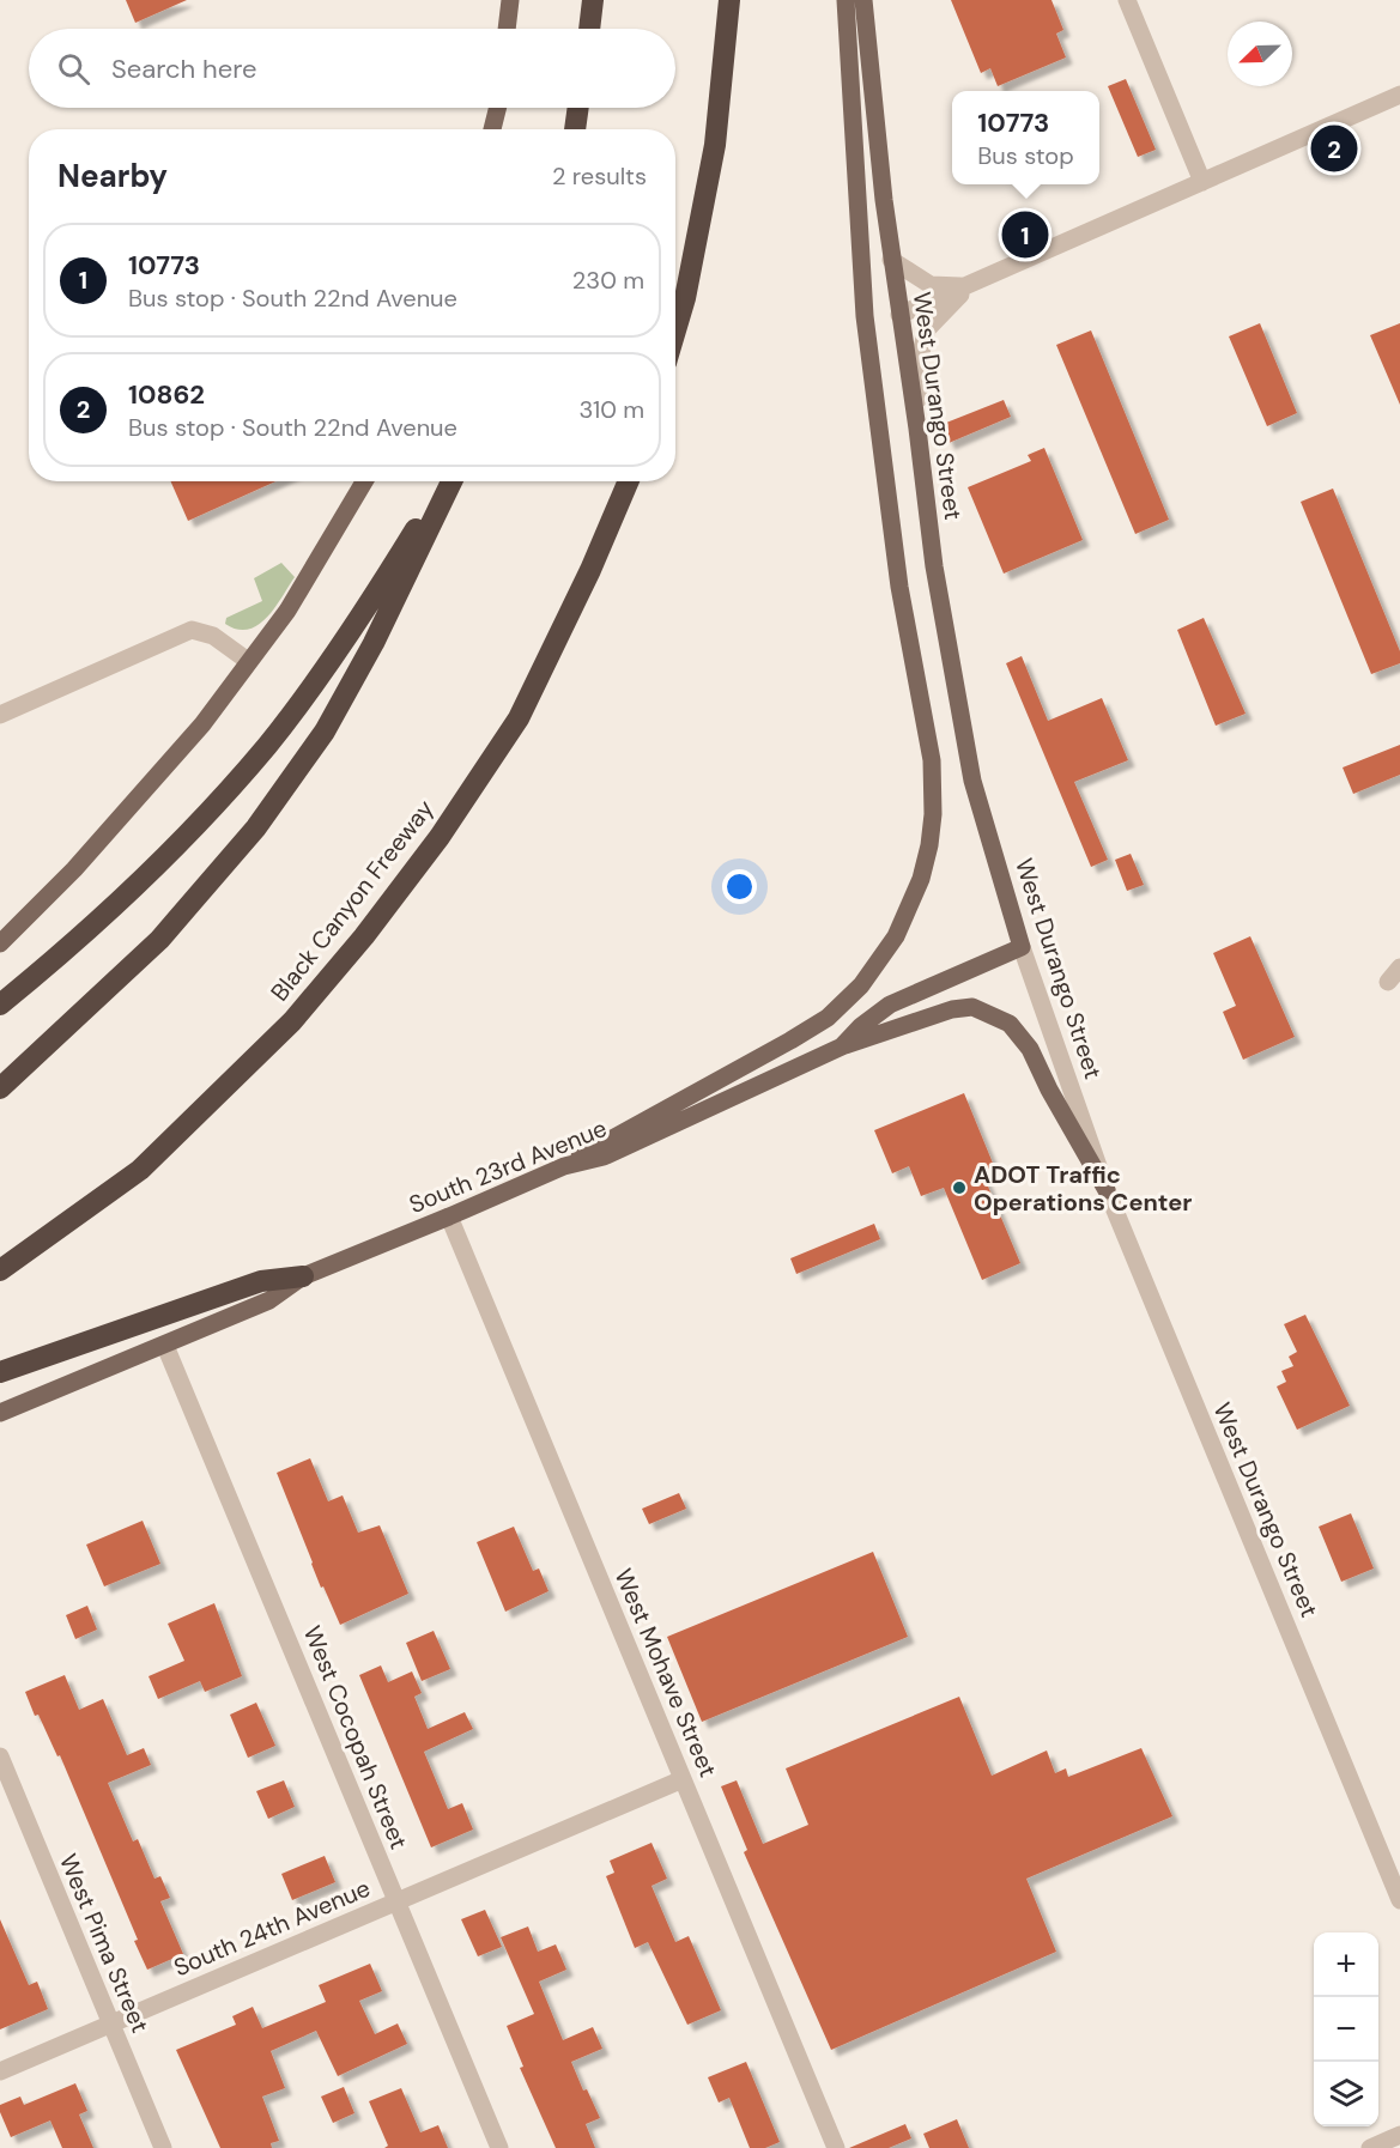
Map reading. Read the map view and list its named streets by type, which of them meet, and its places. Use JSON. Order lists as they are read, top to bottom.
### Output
{
  "streets": {
    "highway": ["Black Canyon Freeway"],
    "main road": ["West Durango Street", "South 23rd Avenue"],
    "street": [
      "West Mohave Street",
      "West Cocopah Street",
      "South 24th Avenue",
      "West Pima Street"
    ]
  },
  "crossings": [
    ["West Durango Street", "South 23rd Avenue"],
    ["South 23rd Avenue", "West Mohave Street"],
    ["South 23rd Avenue", "West Cocopah Street"],
    ["West Mohave Street", "South 24th Avenue"],
    ["West Cocopah Street", "South 24th Avenue"],
    ["South 24th Avenue", "West Pima Street"]
  ],
  "places": ["ADOT Traffic Operations Center"],
  "north": "bottom left",
  "page": {
    "search": "Search here",
    "popup": ["10773", "Bus stop"],
    "pins": ["2", "1"],
    "heading": ["Nearby", "2 results"],
    "list": [
      {
        "mark": "1",
        "name": "10773",
        "note": "Bus stop · South 22nd Avenue",
        "value": "230 m"
      },
      {
        "mark": "2",
        "name": "10862",
        "note": "Bus stop · South 22nd Avenue",
        "value": "310 m"
      }
    ],
    "map_buttons": ["+", "−"]
  }
}
